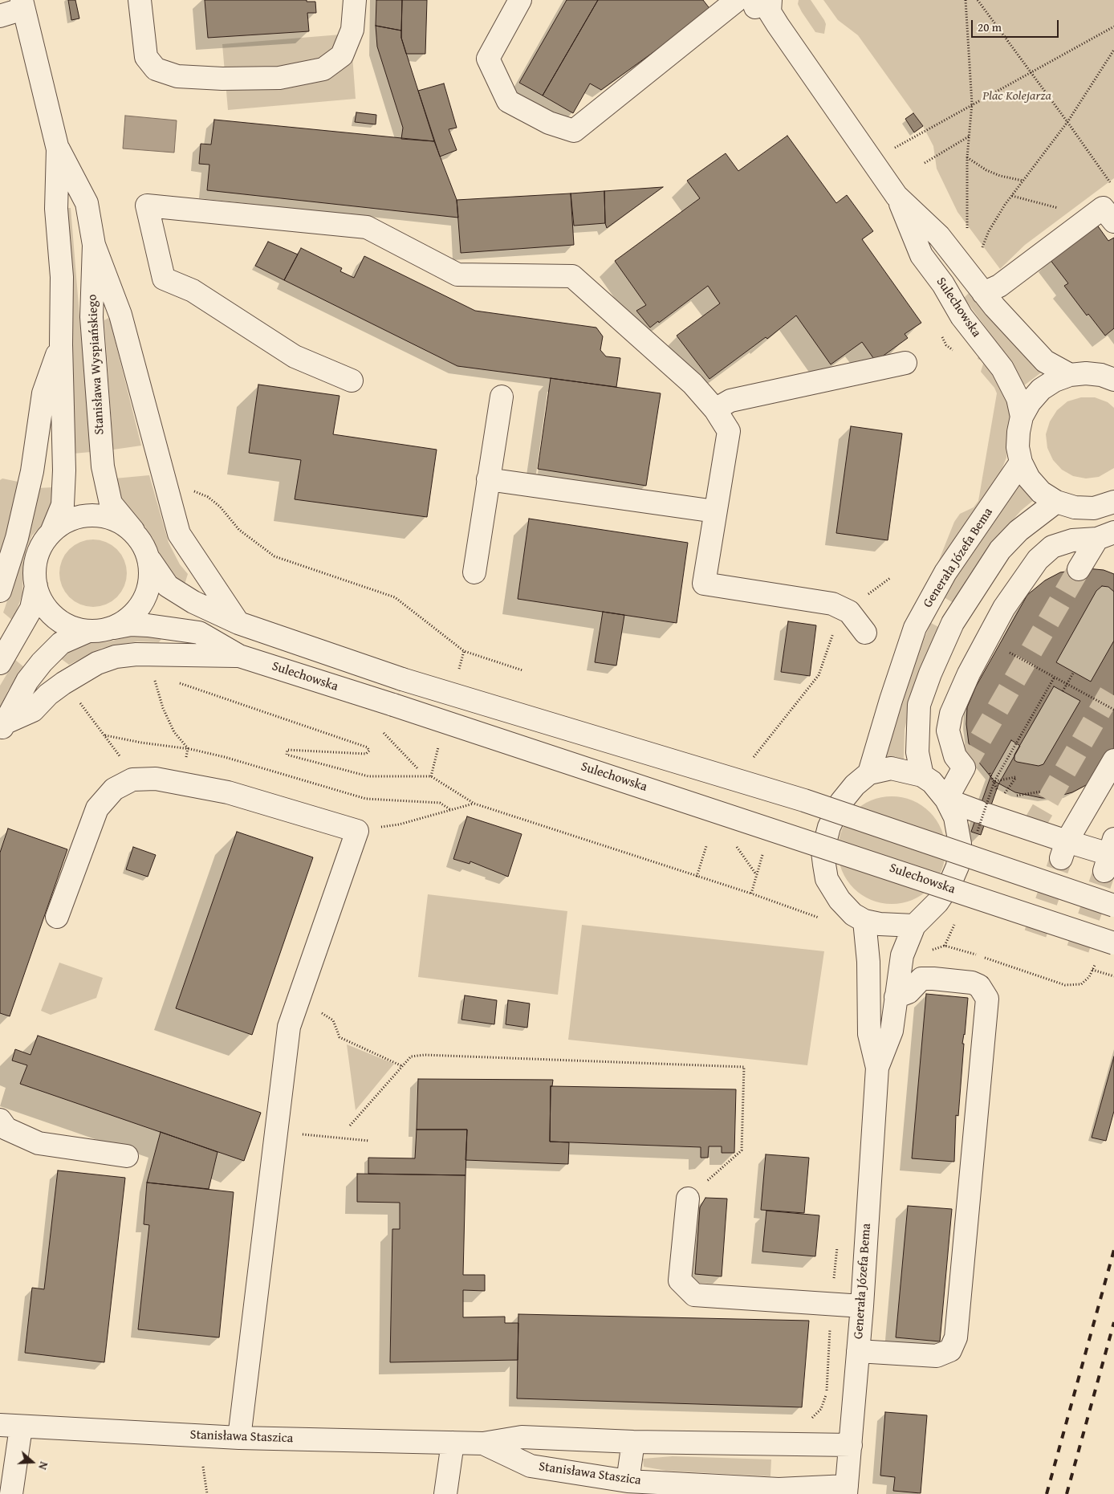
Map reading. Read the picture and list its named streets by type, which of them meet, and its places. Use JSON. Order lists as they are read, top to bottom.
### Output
{
  "streets": {
    "street": [
      "Sulechowska",
      "Stanisława Wyspiańskiego",
      "Generała Józefa Bema",
      "Stanisława Staszica"
    ]
  },
  "crossings": [
    ["Sulechowska", "Stanisława Wyspiańskiego"],
    ["Generała Józefa Bema", "Stanisława Staszica"]
  ],
  "parks": ["Plac Kolejarza"],
  "scale_bar": "20 m",
  "north": "right"
}
